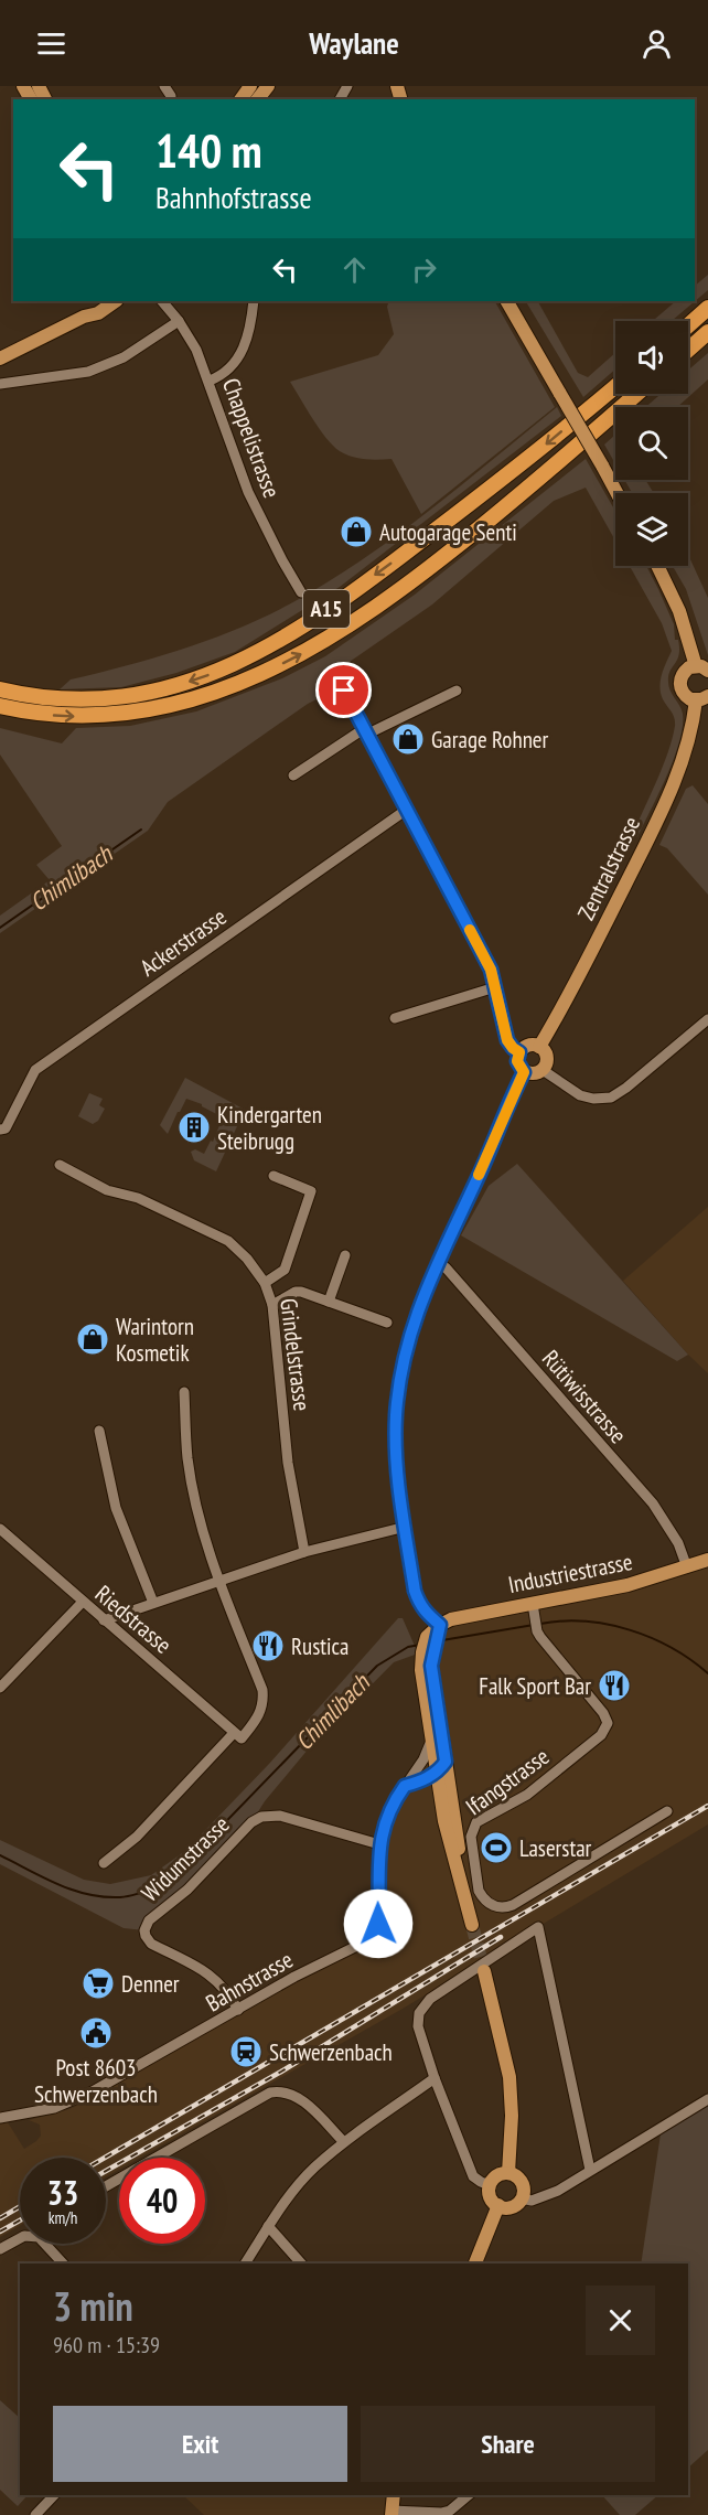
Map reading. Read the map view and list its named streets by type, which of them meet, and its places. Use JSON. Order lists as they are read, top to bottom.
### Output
{
  "streets": {
    "highway": ["A15"],
    "main road": ["Zentralstrasse", "Industriestrasse"],
    "street": [
      "Chappelistrasse",
      "Ackerstrasse",
      "Grindelstrasse",
      "Rütiwisstrasse",
      "Riedstrasse",
      "Ifangstrasse",
      "Widumstrasse",
      "Bahnstrasse"
    ]
  },
  "crossings": [
    ["Rütiwisstrasse", "Industriestrasse"],
    ["Industriestrasse", "Ifangstrasse"],
    ["Widumstrasse", "Bahnstrasse"]
  ],
  "water": ["Chimlibach"],
  "places": {
    "shop": ["Autogarage Senti", "Garage Rohner", "Warintorn Kosmetik"],
    "building": ["Kindergarten Steibrugg"],
    "restaurant": ["Rustica", "Falk Sport Bar"],
    "sports": ["Laserstar"],
    "supermarket": ["Denner"],
    "public building": ["Post 8603 Schwerzenbach"],
    "station": ["Schwerzenbach"]
  },
  "page": {
    "header": "Waylane",
    "turn": ["140 m", "Bahnhofstrasse"],
    "speed": "33 km/h",
    "limit": "40",
    "heading": ["3 min", "960 m · 15:39"],
    "buttons": ["Exit", "Share"]
  }
}
